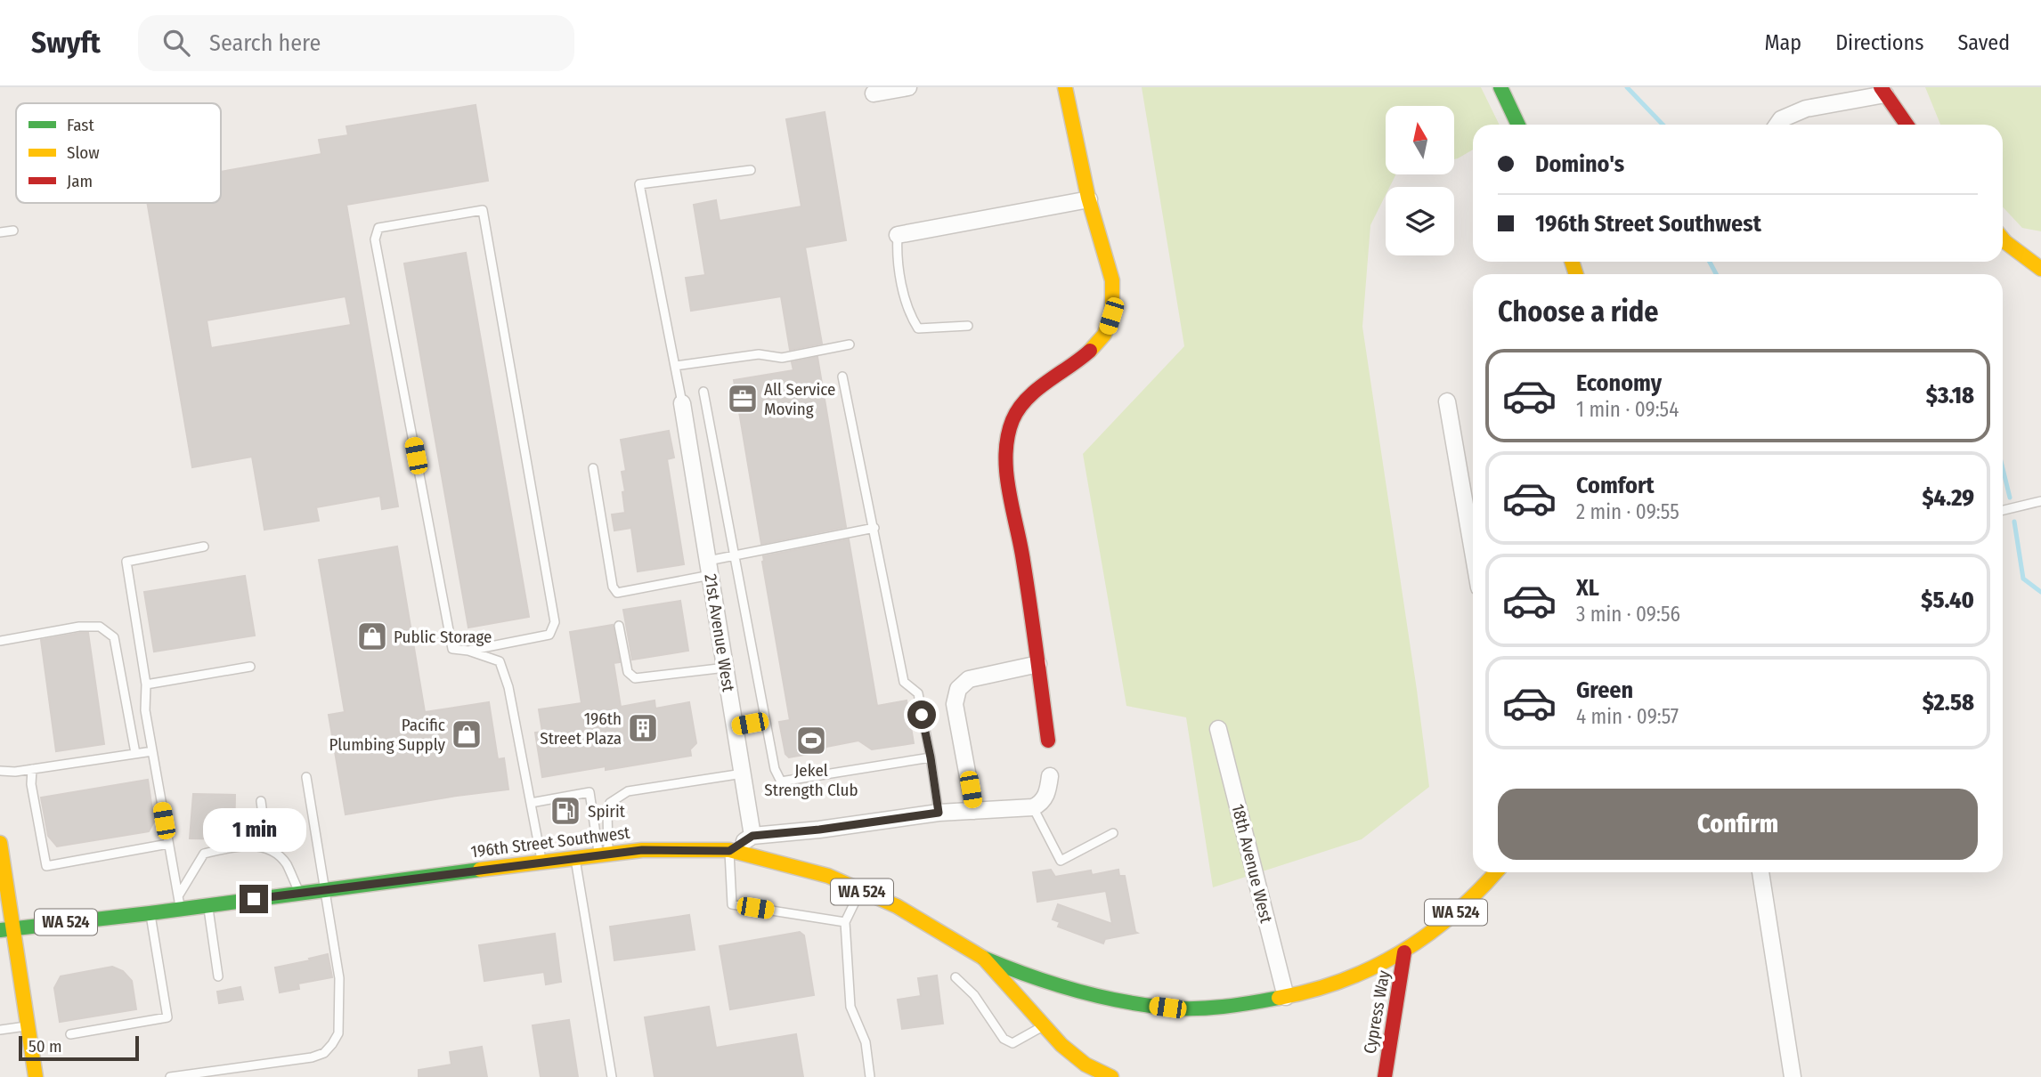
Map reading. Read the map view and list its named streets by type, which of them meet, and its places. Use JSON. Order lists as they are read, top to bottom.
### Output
{
  "streets": {
    "main road": ["196th Street Southwest", "WA 524", "Cypress Way"],
    "street": ["21st Avenue West", "18th Avenue West"]
  },
  "crossings": [
    ["196th Street Southwest", "18th Avenue West"],
    ["196th Street Southwest", "WA 524"],
    ["196th Street Southwest", "Cypress Way"],
    ["WA 524", "Cypress Way"]
  ],
  "places": {
    "office": ["All Service Moving"],
    "shop": ["Public Storage", "Pacific Plumbing Supply"],
    "building": ["196th Street Plaza"],
    "sports": ["Jekel Strength Club"],
    "fuel station": ["Spirit"]
  },
  "legend": ["Fast", "Slow", "Jam"],
  "scale_bar": "50 m",
  "north": "top",
  "page": {
    "header": "Swyft",
    "search": "Search here",
    "nav": ["Map", "Directions", "Saved"],
    "banner": ["Domino's", "196th Street Southwest"],
    "heading": "Choose a ride",
    "list": [
      {
        "name": "Economy",
        "note": "1 min · 09:54",
        "value": "$3.18"
      },
      {
        "name": "Comfort",
        "note": "2 min · 09:55",
        "value": "$4.29"
      },
      {
        "name": "XL",
        "note": "3 min · 09:56",
        "value": "$5.40"
      },
      {
        "name": "Green",
        "note": "4 min · 09:57",
        "value": "$2.58"
      }
    ],
    "buttons": "Confirm",
    "bubble": "1 min",
    "scale": "50 m"
  }
}
